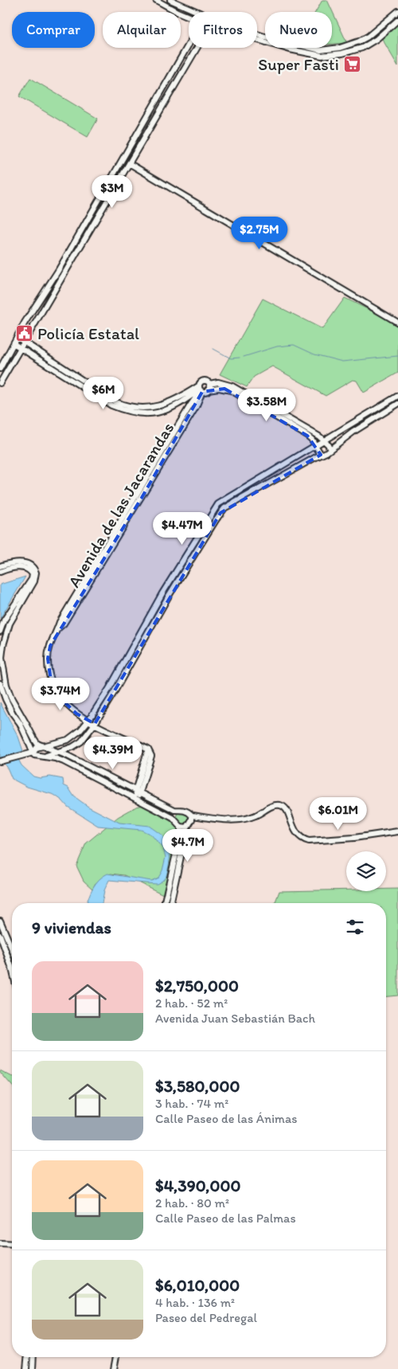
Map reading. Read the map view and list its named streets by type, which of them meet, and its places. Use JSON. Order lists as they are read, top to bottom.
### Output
{
  "streets": {
    "street": ["Avenida de las Jacarandas"]
  },
  "places": {
    "supermarket": ["Super Fasti"],
    "public building": ["Policía Estatal"]
  },
  "page": {
    "chip": [
      "Comprar",
      "Alquilar",
      "Filtros",
      "Nuevo"
    ],
    "price": [
      "$3M",
      "$2.75M",
      "$6M",
      "$3.58M",
      "$4.47M",
      "$3.74M",
      "$4.39M",
      "$6.01M",
      "$4.7M"
    ],
    "heading": "9 viviendas",
    "list": [
      {
        "name": "$2,750,000",
        "note": "2 hab. · 52 m² · Avenida Juan Sebastián Bach"
      },
      {
        "name": "$3,580,000",
        "note": "3 hab. · 74 m² · Calle Paseo de las Ánimas"
      },
      {
        "name": "$4,390,000",
        "note": "2 hab. · 80 m² · Calle Paseo de las Palmas"
      },
      {
        "name": "$6,010,000",
        "note": "4 hab. · 136 m² · Paseo del Pedregal"
      }
    ]
  }
}
